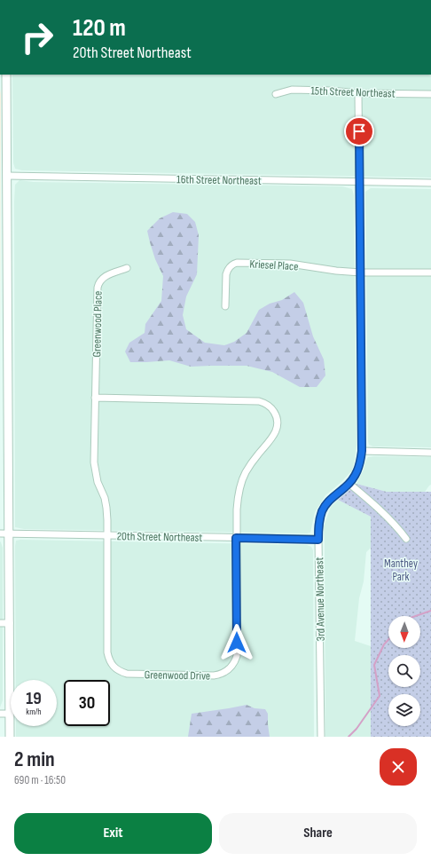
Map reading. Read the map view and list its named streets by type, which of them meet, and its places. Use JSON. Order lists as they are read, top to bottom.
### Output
{
  "streets": {
    "street": [
      "15th Street Northeast",
      "16th Street Northeast",
      "Kriesel Place",
      "Greenwood Place",
      "20th Street Northeast",
      "3rd Avenue Northeast",
      "Greenwood Drive"
    ]
  },
  "crossings": [
    ["15th Street Northeast", "3rd Avenue Northeast"],
    ["16th Street Northeast", "3rd Avenue Northeast"],
    ["Kriesel Place", "3rd Avenue Northeast"],
    ["Greenwood Place", "Greenwood Drive"],
    ["20th Street Northeast", "3rd Avenue Northeast"],
    ["20th Street Northeast", "Greenwood Drive"]
  ],
  "parks": ["Manthey Park"],
  "north": "bottom",
  "page": {
    "turn": ["120 m", "20th Street Northeast"],
    "speed": "19 km/h",
    "limit": "30",
    "heading": ["2 min", "690 m · 16:50"],
    "buttons": ["Exit", "Share"]
  }
}
